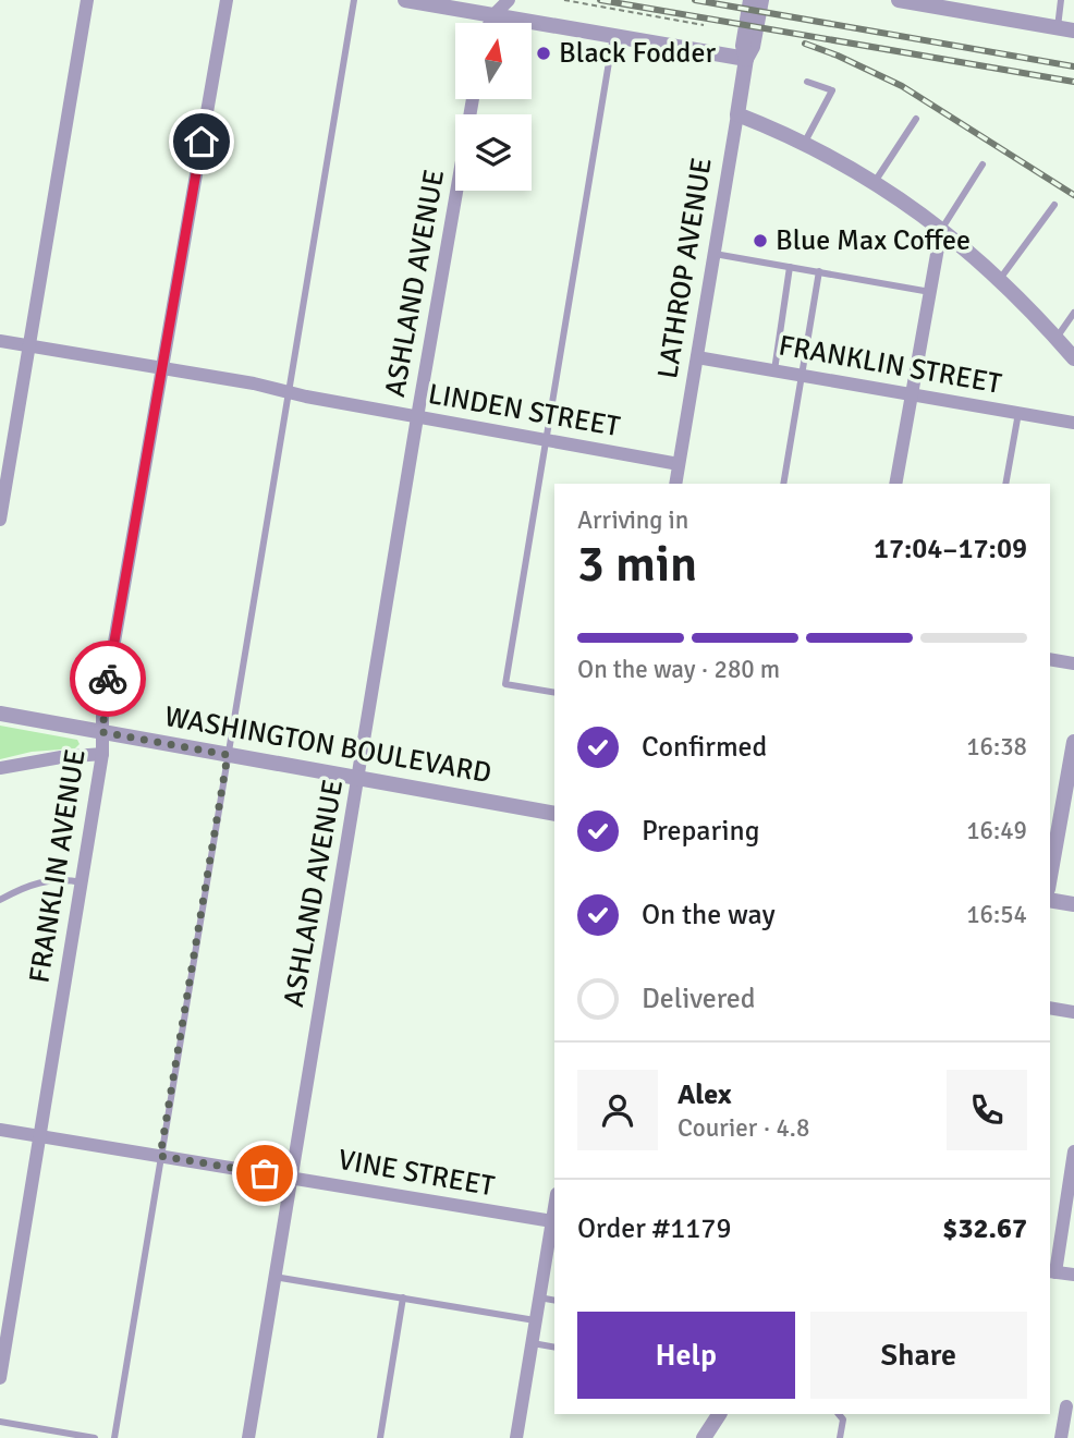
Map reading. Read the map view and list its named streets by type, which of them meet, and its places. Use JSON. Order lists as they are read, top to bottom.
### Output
{
  "streets": {
    "street": [
      "LATHROP AVENUE",
      "ASHLAND AVENUE",
      "FRANKLIN STREET",
      "LINDEN STREET",
      "WASHINGTON BOULEVARD",
      "FRANKLIN AVENUE",
      "VINE STREET"
    ]
  },
  "crossings": [
    ["LATHROP AVENUE", "FRANKLIN STREET"],
    ["LATHROP AVENUE", "LINDEN STREET"],
    ["ASHLAND AVENUE", "LINDEN STREET"],
    ["ASHLAND AVENUE", "WASHINGTON BOULEVARD"],
    ["ASHLAND AVENUE", "VINE STREET"],
    ["LINDEN STREET", "FRANKLIN AVENUE"],
    ["WASHINGTON BOULEVARD", "FRANKLIN AVENUE"],
    ["FRANKLIN AVENUE", "VINE STREET"]
  ],
  "places": ["Black Fodder", "Blue Max Coffee"],
  "north": "top",
  "page": {
    "heading": ["3 min", "Arriving in", "17:04–17:09"],
    "panel": [
      "Alex",
      "Courier · 4.8",
      "Order #1179",
      "$32.67"
    ],
    "bar": "On the way · 280 m",
    "list": [
      ["Confirmed", "16:38"],
      ["Preparing", "16:49"],
      ["On the way", "16:54"],
      "Delivered"
    ],
    "buttons": ["Help", "Share"]
  }
}
